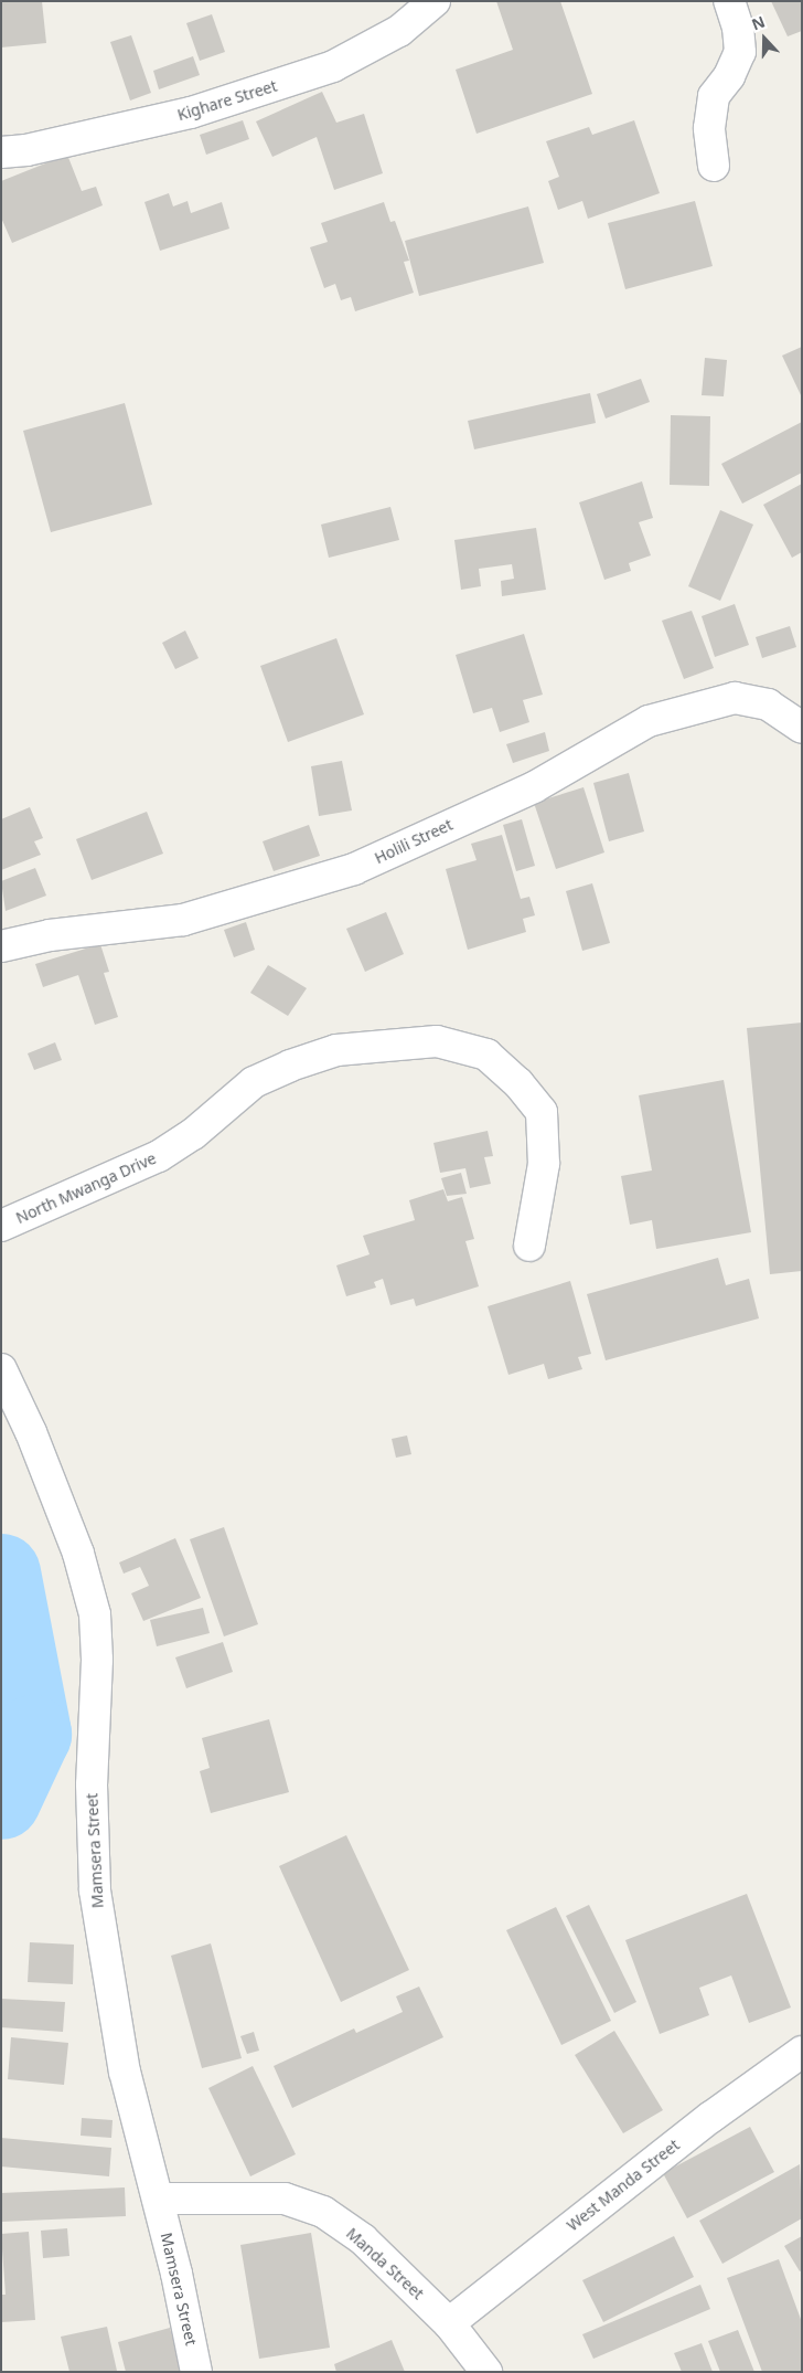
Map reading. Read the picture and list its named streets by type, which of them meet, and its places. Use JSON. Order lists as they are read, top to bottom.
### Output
{
  "streets": {
    "street": [
      "Kighare Street",
      "Holili Street",
      "North Mwanga Drive",
      "Mamsera Street",
      "West Manda Street",
      "Manda Street"
    ]
  },
  "crossings": [
    ["Mamsera Street", "Manda Street"],
    ["West Manda Street", "Manda Street"]
  ],
  "north": "top"
}
